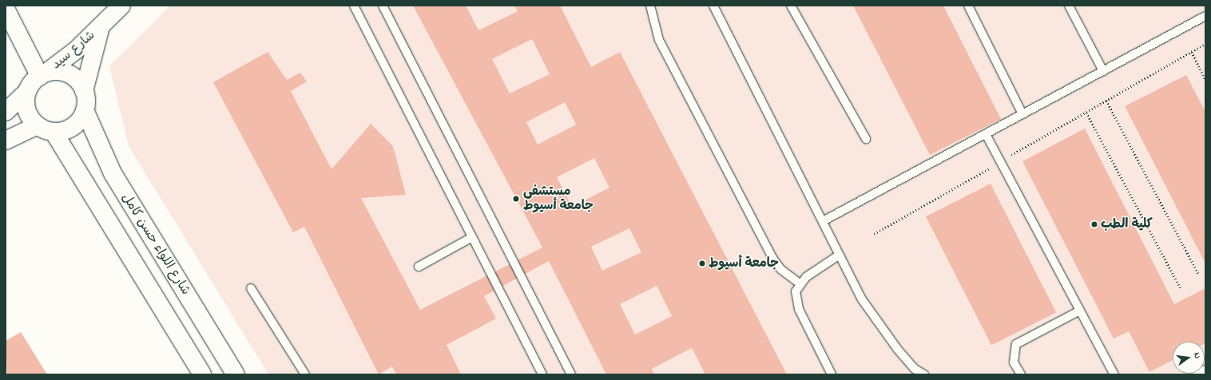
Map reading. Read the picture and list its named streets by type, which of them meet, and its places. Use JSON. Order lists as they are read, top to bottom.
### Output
{
  "streets": {
    "main road": ["شارع سيد", "شارع اللواء حسن كامل"]
  },
  "crossings": [
    ["شارع سيد", "شارع اللواء حسن كامل"]
  ],
  "places": ["مستشفی جامعة أسيوط", "كلية الطب", "جامعة أسيوط"],
  "north": "right"
}
